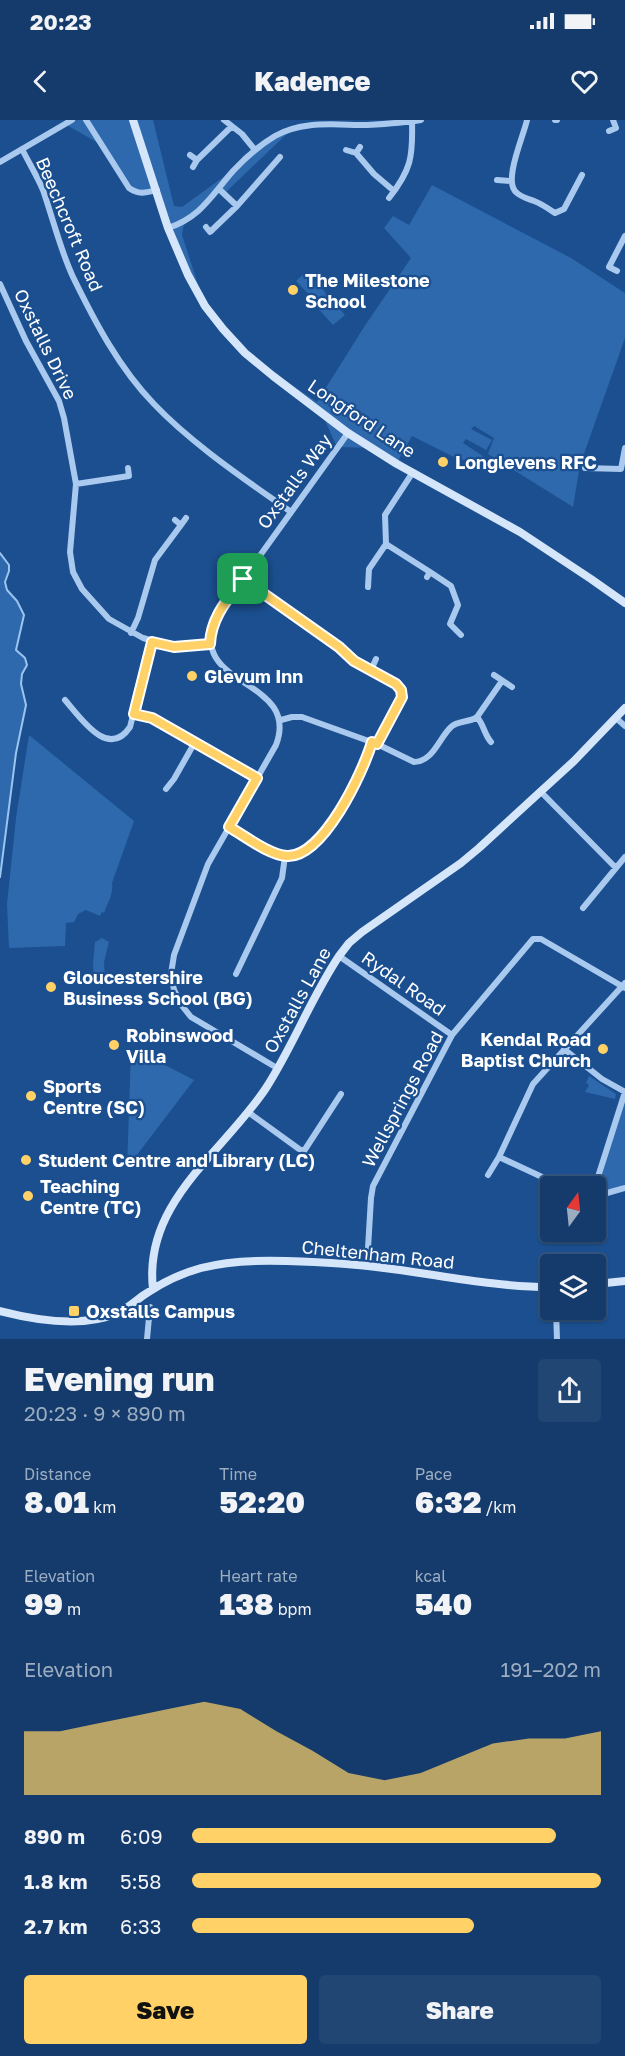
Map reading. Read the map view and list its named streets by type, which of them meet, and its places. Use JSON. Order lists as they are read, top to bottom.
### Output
{
  "streets": {
    "street": [
      "Beechcroft Road",
      "Oxstalls Drive",
      "Longford Lane",
      "Oxstalls Way",
      "Rydal Road",
      "Oxstalls Lane",
      "Wellsprings Road",
      "Cheltenham Road"
    ]
  },
  "crossings": [
    ["Beechcroft Road", "Oxstalls Way"],
    ["Oxstalls Drive", "Oxstalls Way"],
    ["Longford Lane", "Oxstalls Way"],
    ["Rydal Road", "Oxstalls Lane"],
    ["Rydal Road", "Wellsprings Road"],
    ["Oxstalls Lane", "Cheltenham Road"],
    ["Wellsprings Road", "Cheltenham Road"]
  ],
  "places": {
    "other": [
      "The Milestone School",
      "Longlevens RFC",
      "Glevum Inn",
      "Gloucestershire Business School (BG)",
      "Robinswood Villa",
      "Kendal Road Baptist Church",
      "Sports Centre (SC)",
      "Student Centre and Library (LC)",
      "Teaching Centre (TC)"
    ],
    "transit": ["Oxstalls Campus"]
  },
  "north": "top",
  "page": {
    "status": "20:23",
    "header": "Kadence",
    "heading": ["Evening run", "20:23 · 9 × 890 m"],
    "stats": [
      ["Distance", "8.01 km"],
      ["Time", "52:20"],
      ["Pace", "6:32 /km"],
      ["Elevation", "99 m"],
      ["Heart rate", "138 bpm"],
      ["kcal", "540"]
    ],
    "chart": ["Elevation", "191–202 m"],
    "list": [
      {
        "name": "890 m",
        "note": "6:09"
      },
      {
        "name": "1.8 km",
        "note": "5:58"
      },
      {
        "name": "2.7 km",
        "note": "6:33"
      }
    ],
    "buttons": ["Save", "Share"]
  }
}
